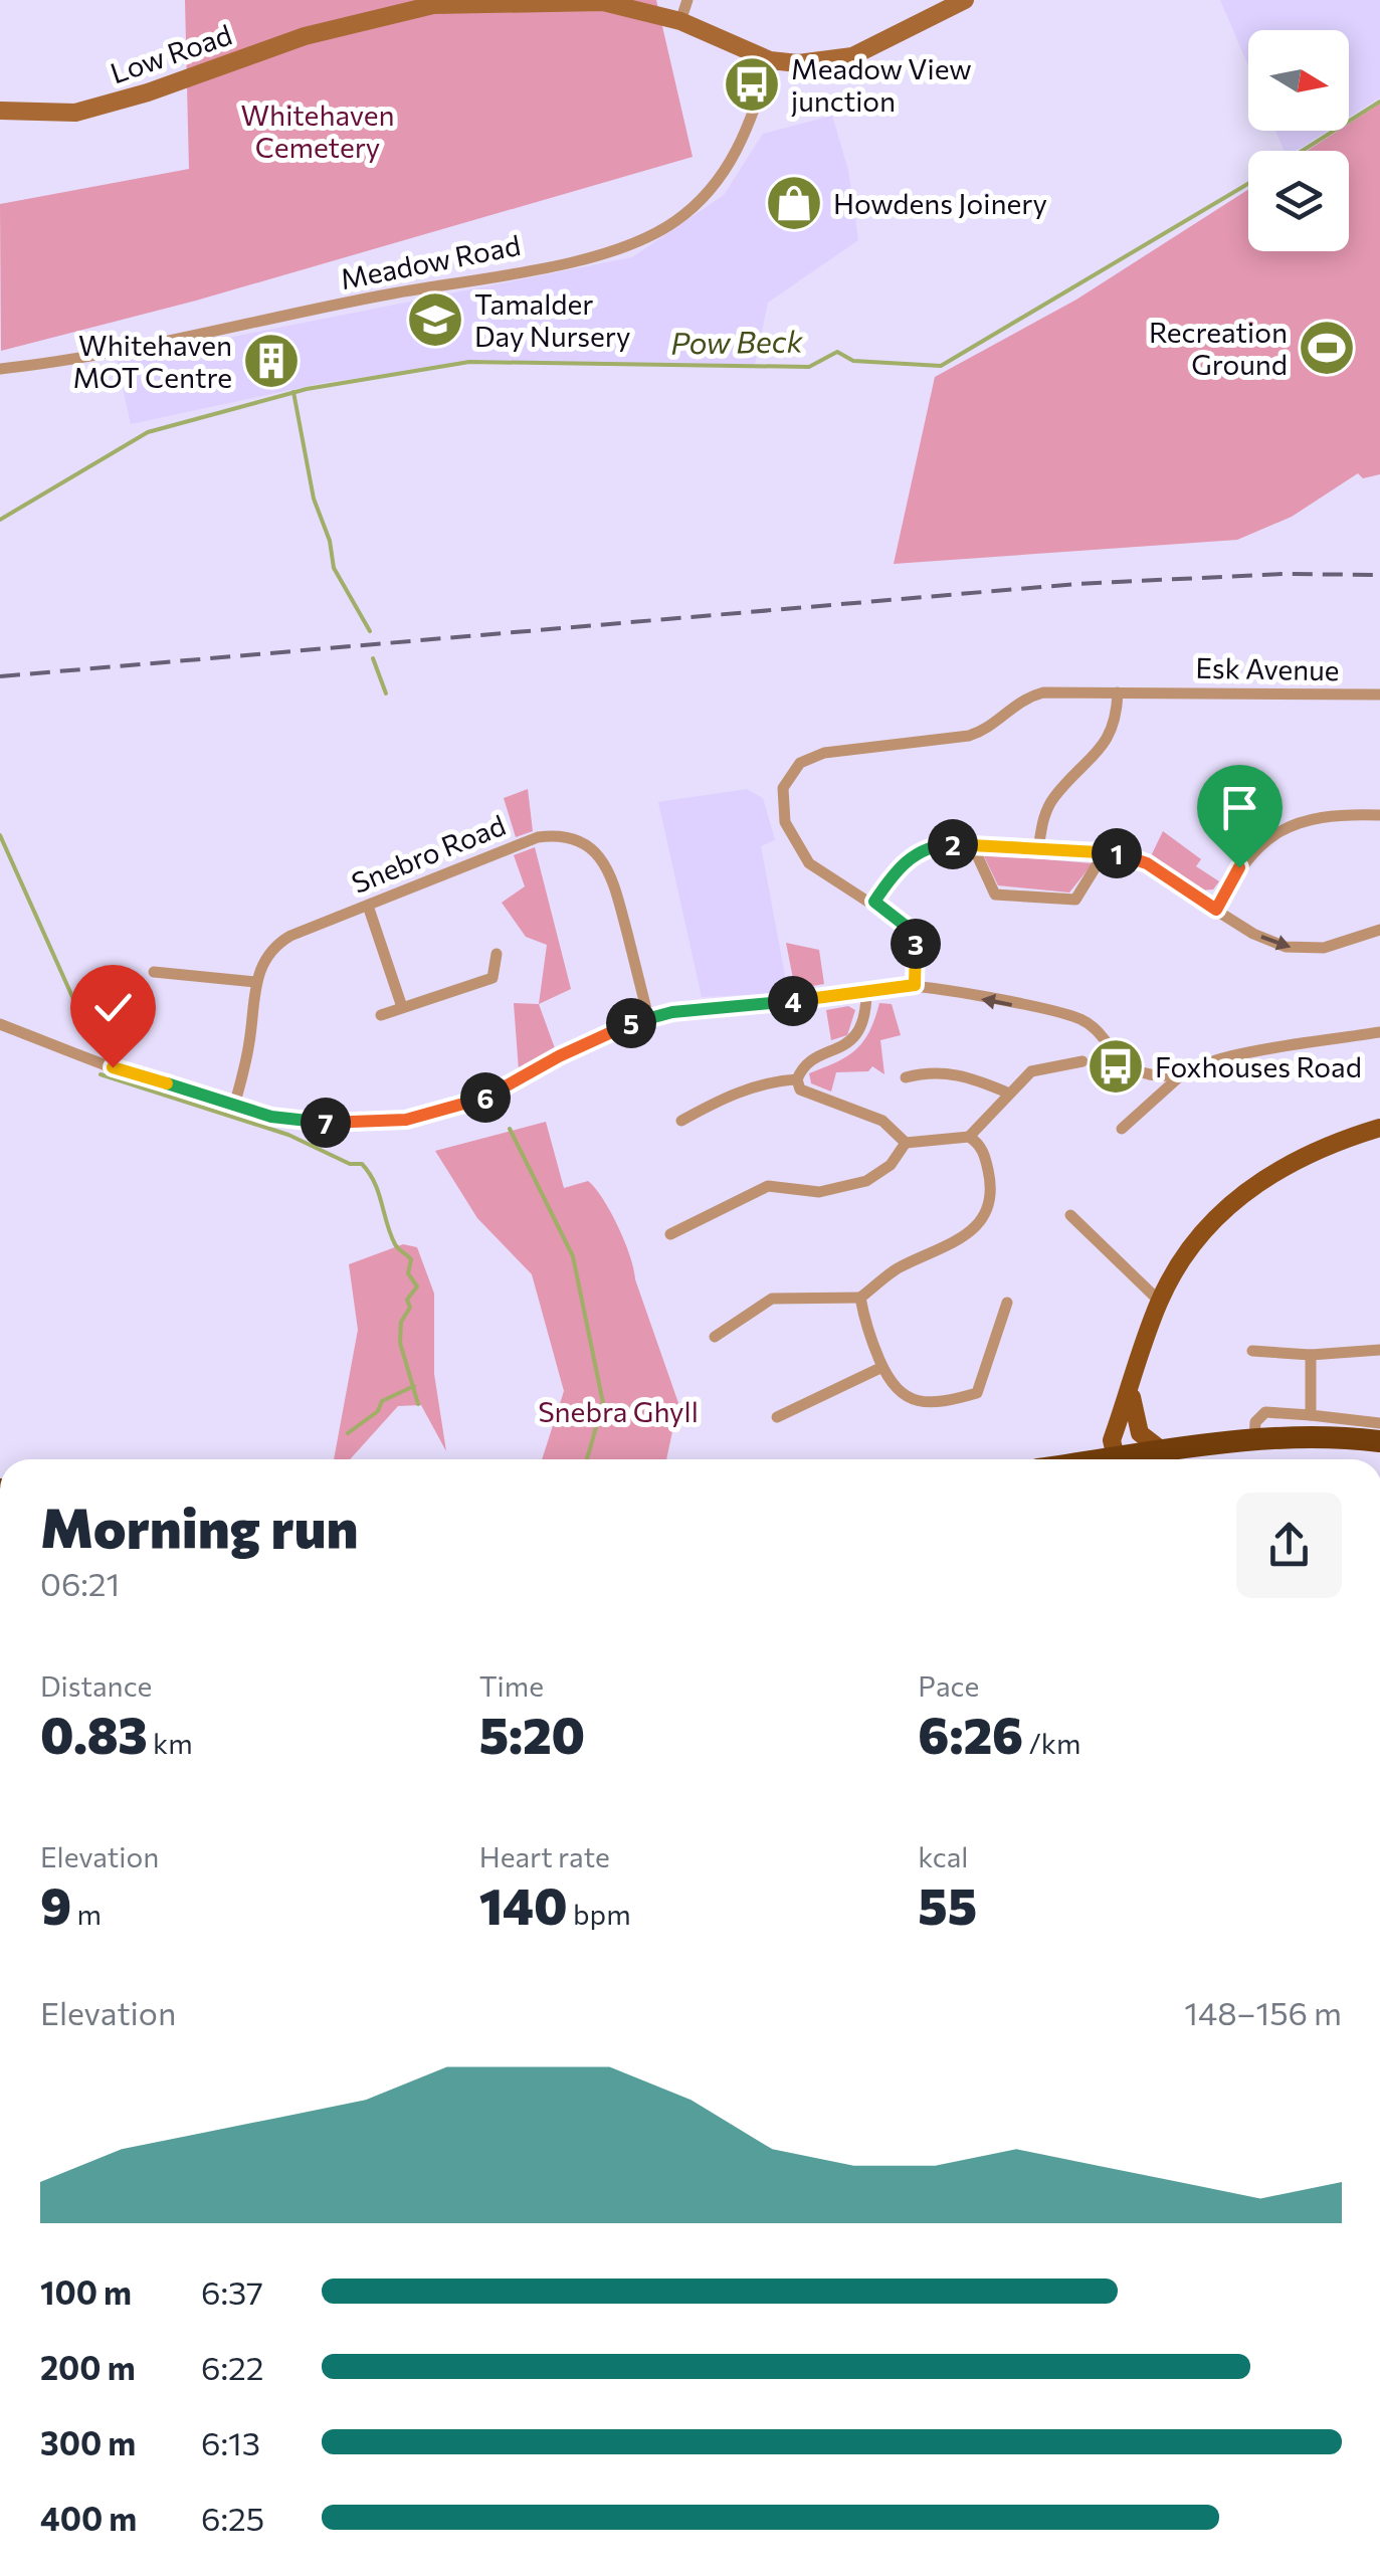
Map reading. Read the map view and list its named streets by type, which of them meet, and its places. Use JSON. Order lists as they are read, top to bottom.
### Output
{
  "streets": {
    "main road": ["Low Road"],
    "street": ["Meadow Road", "Esk Avenue", "Snebro Road"]
  },
  "crossings": [
    ["Low Road", "Meadow Road"]
  ],
  "water": ["Pow Beck"],
  "parks": ["Whitehaven Cemetery", "Snebra Ghyll"],
  "places": {
    "bus stop": ["Meadow View junction", "Foxhouses Road"],
    "shop": ["Howdens Joinery"],
    "school or university": ["Tamalder Day Nursery"],
    "sports": ["Recreation Ground"],
    "building": ["Whitehaven MOT Centre"]
  },
  "north": "right",
  "page": {
    "pins": [
      "2",
      "1",
      "3",
      "4",
      "5",
      "6",
      "7"
    ],
    "heading": ["Morning run", "06:21"],
    "stats": [
      ["Distance", "0.83 km"],
      ["Time", "5:20"],
      ["Pace", "6:26 /km"],
      ["Elevation", "9 m"],
      ["Heart rate", "140 bpm"],
      ["kcal", "55"]
    ],
    "chart": ["Elevation", "148–156 m"],
    "list": [
      {
        "name": "100 m",
        "note": "6:37"
      },
      {
        "name": "200 m",
        "note": "6:22"
      },
      {
        "name": "300 m",
        "note": "6:13"
      },
      {
        "name": "400 m",
        "note": "6:25"
      }
    ]
  }
}
